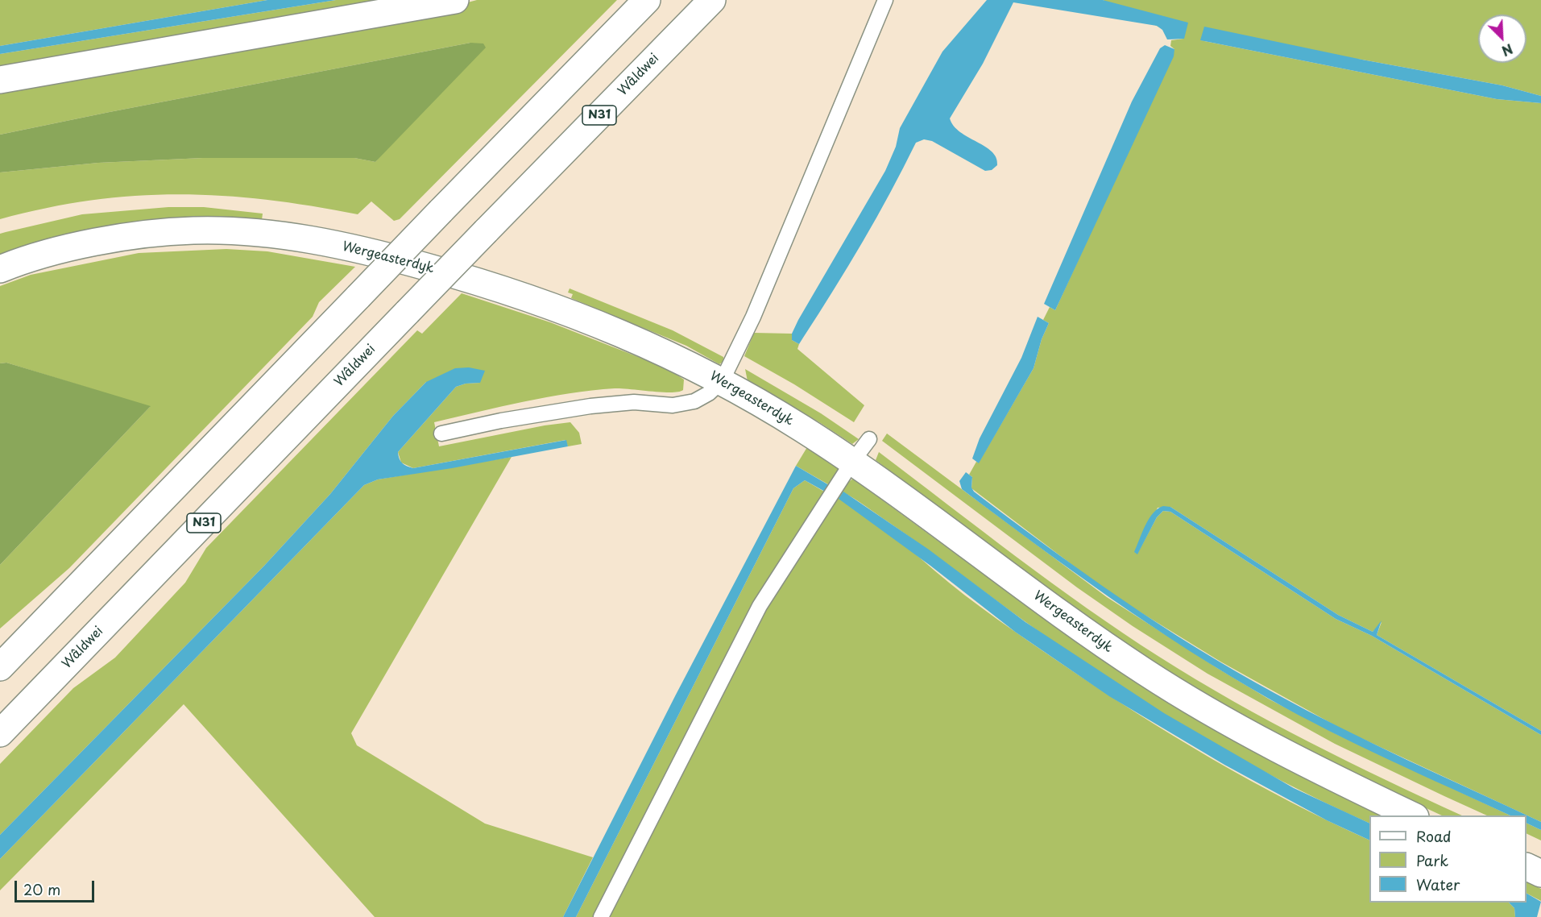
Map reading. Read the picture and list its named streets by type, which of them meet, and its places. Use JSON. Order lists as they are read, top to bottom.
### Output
{
  "streets": {
    "main road": ["Wâldwei", "N31", "Wergeasterdyk"]
  },
  "legend": ["Road", "Park", "Water"],
  "scale_bar": "20 m",
  "north": "bottom right"
}
